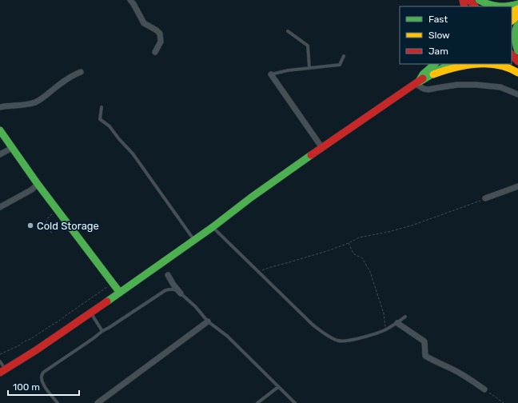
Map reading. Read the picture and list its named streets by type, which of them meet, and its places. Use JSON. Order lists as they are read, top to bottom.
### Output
{
  "places": ["Cold Storage"],
  "legend": ["Fast", "Slow", "Jam"],
  "scale_bar": "100 m"
}
